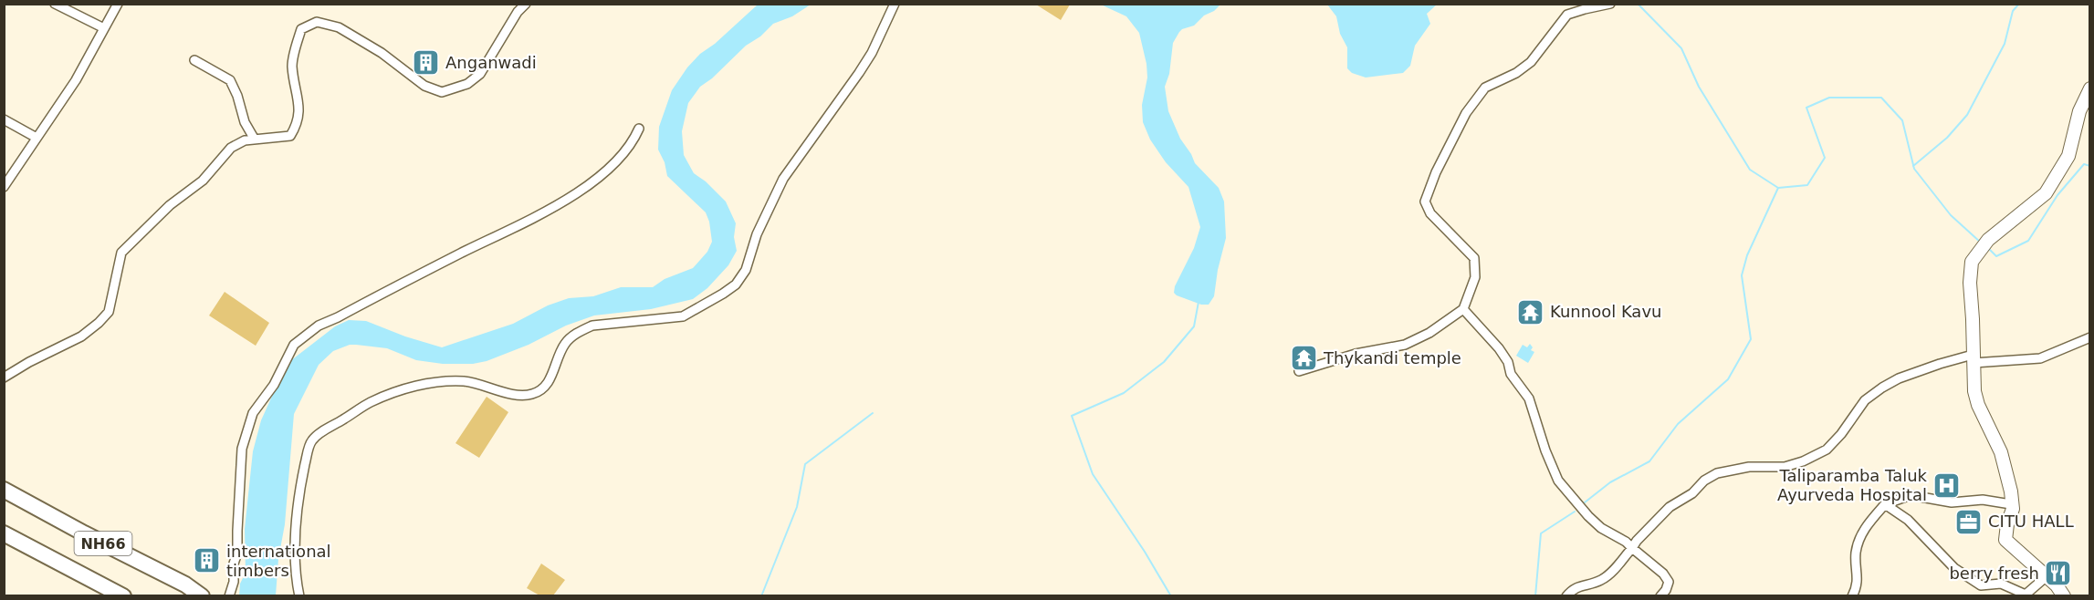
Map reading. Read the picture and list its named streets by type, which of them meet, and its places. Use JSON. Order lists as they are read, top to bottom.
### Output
{
  "streets": {
    "highway": ["NH66"]
  },
  "places": {
    "building": ["Anganwadi", "international timbers"],
    "temple": ["Kunnool Kavu", "Thykandi temple"],
    "hospital": ["Taliparamba Taluk Ayurveda Hospital"],
    "office": ["CITU HALL"],
    "restaurant": ["berry fresh"]
  }
}
